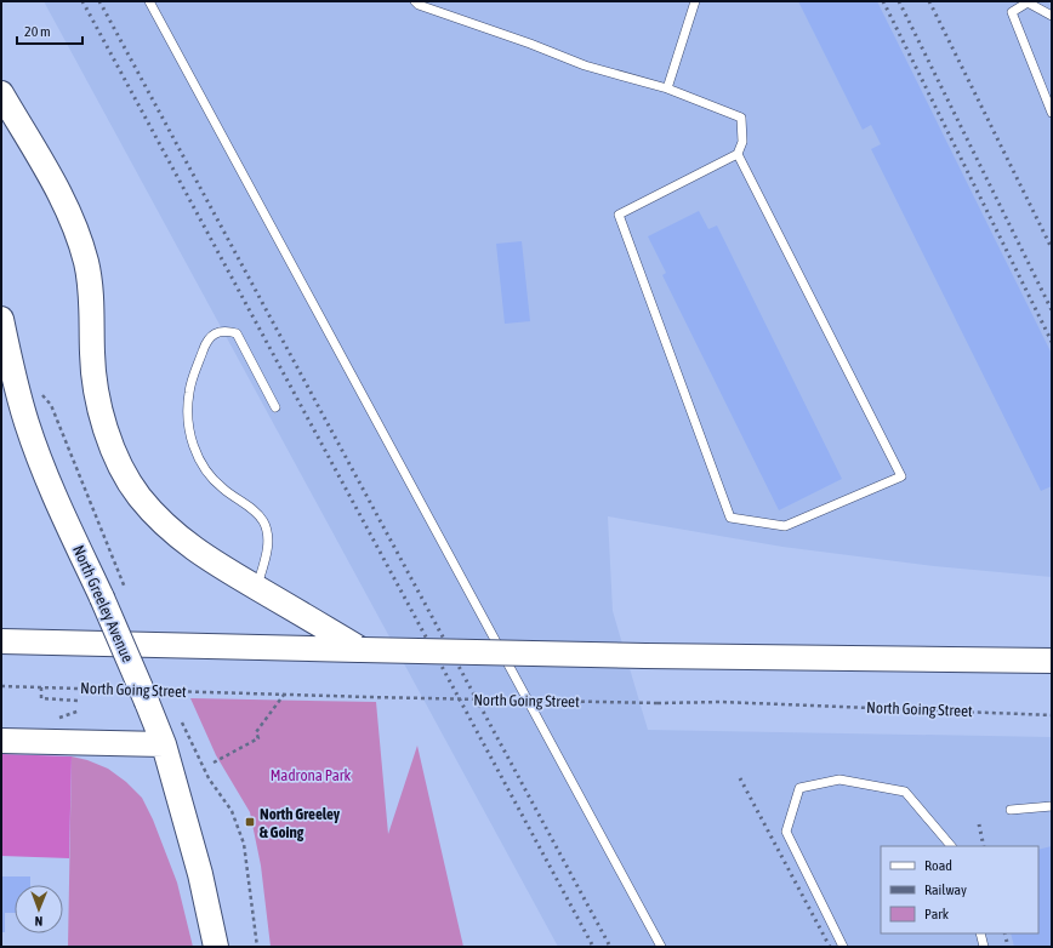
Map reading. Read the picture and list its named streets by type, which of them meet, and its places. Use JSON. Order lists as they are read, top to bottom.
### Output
{
  "streets": {
    "main road": ["North Greeley Avenue"],
    "path": ["North Going Street"]
  },
  "crossings": [
    ["North Greeley Avenue", "North Going Street"]
  ],
  "parks": ["Madrona Park"],
  "places": {
    "transit": ["North Greeley & Going"]
  },
  "legend": ["Road", "Railway", "Park"],
  "scale_bar": "20 m",
  "north": "bottom"
}
